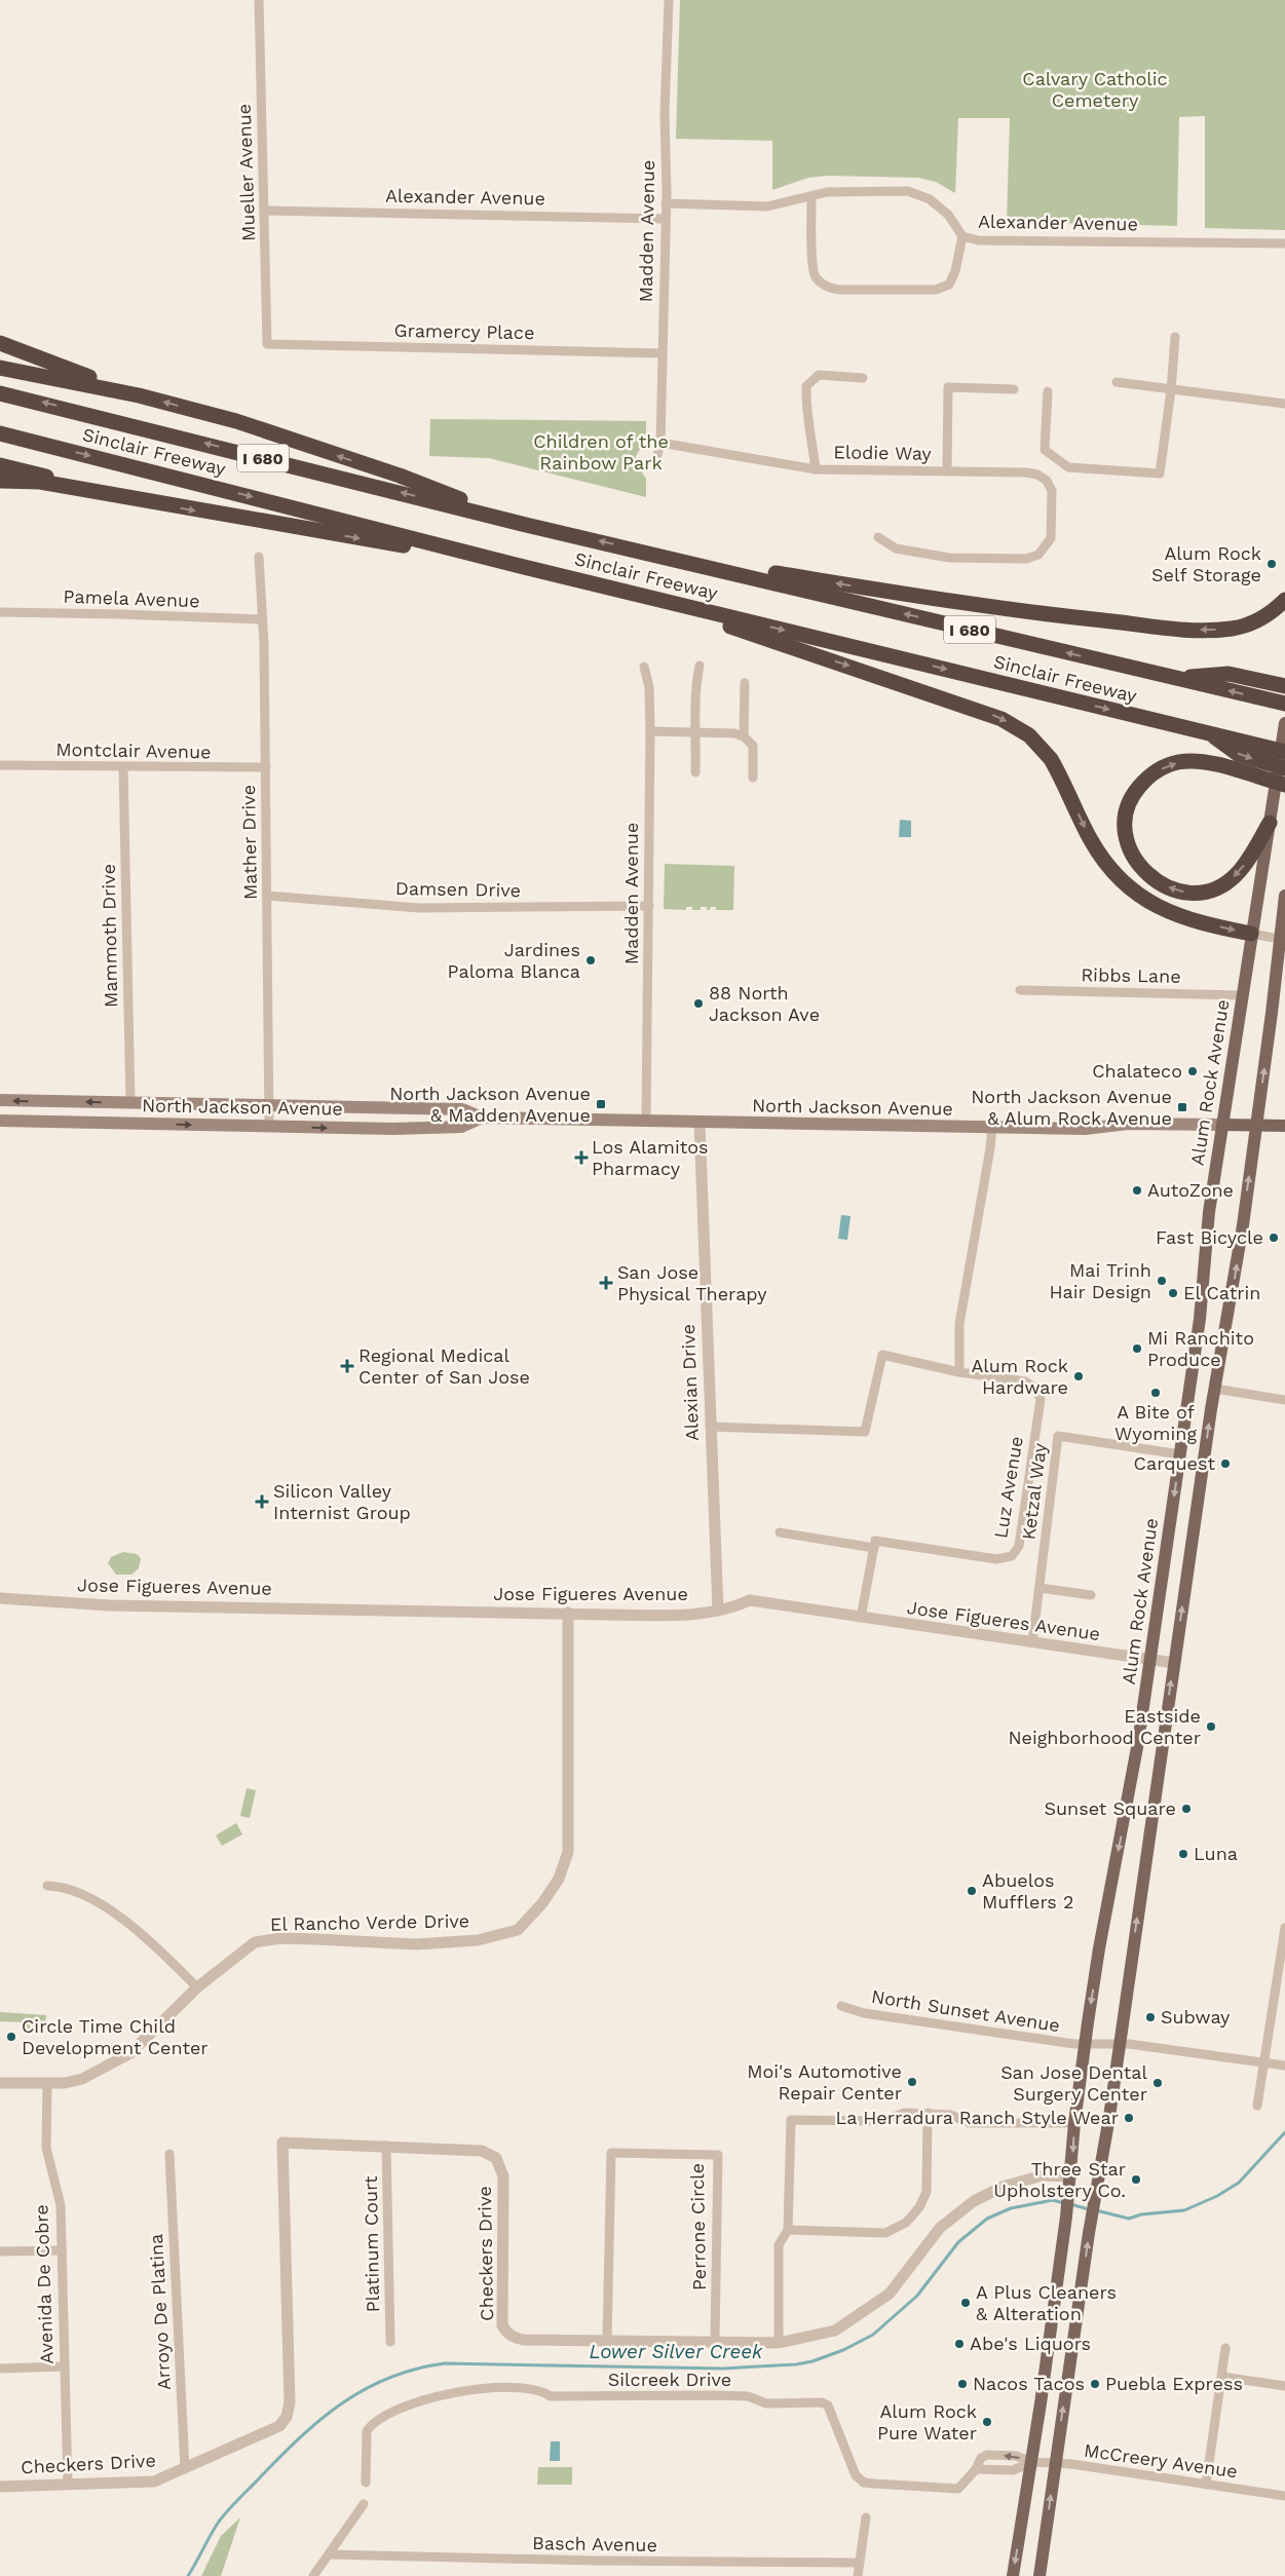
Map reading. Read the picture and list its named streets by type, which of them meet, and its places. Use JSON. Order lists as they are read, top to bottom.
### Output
{
  "streets": {
    "highway": ["Sinclair Freeway", "I 680"],
    "main road": ["Alum Rock Avenue", "North Jackson Avenue"],
    "street": [
      "Mueller Avenue",
      "Alexander Avenue",
      "Madden Avenue",
      "Gramercy Place",
      "Elodie Way",
      "Pamela Avenue",
      "Montclair Avenue",
      "Mather Drive",
      "Damsen Drive",
      "Mammoth Drive",
      "Ribbs Lane",
      "Alexian Drive",
      "Luz Avenue",
      "Ketzal Way",
      "Jose Figueres Avenue",
      "El Rancho Verde Drive",
      "North Sunset Avenue",
      "Perrone Circle",
      "Platinum Court",
      "Checkers Drive",
      "Avenida De Cobre",
      "Arroyo De Platina",
      "Silcreek Drive",
      "McCreery Avenue",
      "Basch Avenue"
    ]
  },
  "crossings": [
    ["Mueller Avenue", "Alexander Avenue"],
    ["Mueller Avenue", "Gramercy Place"],
    ["Alexander Avenue", "Madden Avenue"],
    ["Madden Avenue", "Gramercy Place"],
    ["Madden Avenue", "Elodie Way"],
    ["Madden Avenue", "Damsen Drive"],
    ["Madden Avenue", "North Jackson Avenue"],
    ["Pamela Avenue", "Mather Drive"],
    ["Montclair Avenue", "Mather Drive"],
    ["Montclair Avenue", "Mammoth Drive"],
    ["Mather Drive", "Damsen Drive"],
    ["Mather Drive", "North Jackson Avenue"],
    ["Mammoth Drive", "North Jackson Avenue"],
    ["Ribbs Lane", "Alum Rock Avenue"],
    ["Alum Rock Avenue", "North Jackson Avenue"],
    ["Alum Rock Avenue", "Ketzal Way"],
    ["Alum Rock Avenue", "Jose Figueres Avenue"],
    ["Alum Rock Avenue", "North Sunset Avenue"],
    ["Alum Rock Avenue", "Checkers Drive"],
    ["Alum Rock Avenue", "Silcreek Drive"],
    ["Alum Rock Avenue", "McCreery Avenue"],
    ["North Jackson Avenue", "Alexian Drive"],
    ["Alexian Drive", "Luz Avenue"],
    ["Alexian Drive", "Jose Figueres Avenue"],
    ["Ketzal Way", "Jose Figueres Avenue"],
    ["Jose Figueres Avenue", "El Rancho Verde Drive"],
    ["El Rancho Verde Drive", "Avenida De Cobre"],
    ["Perrone Circle", "Checkers Drive"],
    ["Platinum Court", "Checkers Drive"],
    ["Checkers Drive", "Avenida De Cobre"],
    ["Checkers Drive", "Arroyo De Platina"],
    ["Silcreek Drive", "McCreery Avenue"]
  ],
  "water": ["Lower Silver Creek"],
  "parks": ["Calvary Catholic Cemetery", "Children of the Rainbow Park"],
  "places": {
    "other": [
      "Alum Rock Self Storage",
      "Jardines Paloma Blanca",
      "88 North Jackson Ave",
      "Chalateco",
      "AutoZone",
      "Fast Bicycle",
      "Mai Trinh Hair Design",
      "El Catrin",
      "Mi Ranchito Produce",
      "Alum Rock Hardware",
      "A Bite of Wyoming",
      "Carquest",
      "Eastside Neighborhood Center",
      "Sunset Square",
      "Luna",
      "Abuelos Mufflers 2",
      "Subway",
      "Circle Time Child Development Center",
      "Moi's Automotive Repair Center",
      "San Jose Dental Surgery Center",
      "La Herradura Ranch Style Wear",
      "Three Star Upholstery Co.",
      "A Plus Cleaners & Alteration",
      "Abe's Liquors",
      "Nacos Tacos",
      "Puebla Express",
      "Alum Rock Pure Water"
    ],
    "transit": ["North Jackson Avenue & Madden Avenue", "North Jackson Avenue & Alum Rock Avenue"],
    "health": [
      "Los Alamitos Pharmacy",
      "San Jose Physical Therapy",
      "Regional Medical Center of San Jose",
      "Silicon Valley Internist Group"
    ]
  }
}
